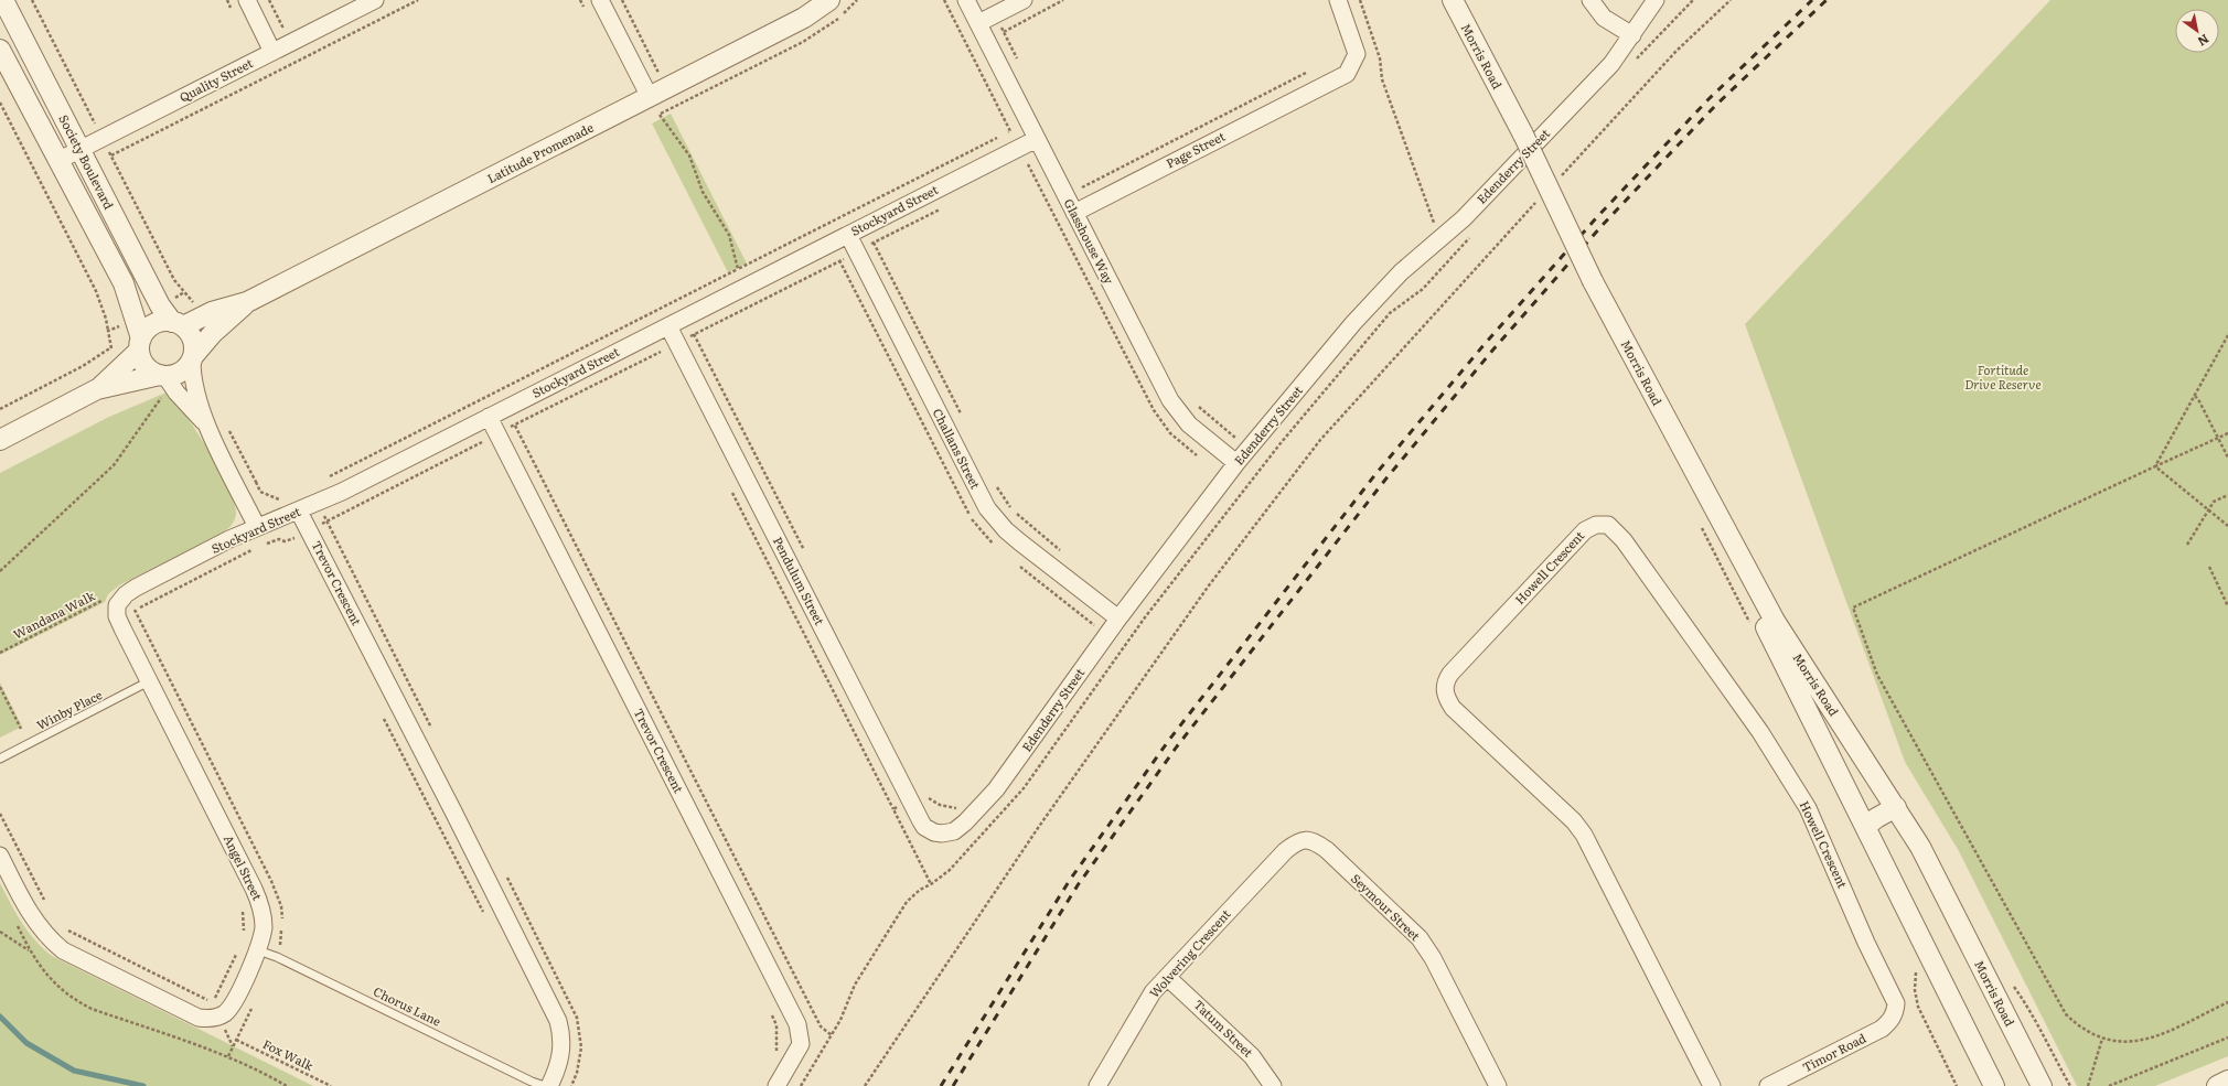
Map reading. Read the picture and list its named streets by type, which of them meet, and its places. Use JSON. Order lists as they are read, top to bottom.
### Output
{
  "streets": {
    "street": [
      "Morris Road",
      "Quality Street",
      "Page Street",
      "Latitude Promenade",
      "Society Boulevard",
      "Edenderry Street",
      "Stockyard Street",
      "Glasshouse Way",
      "Challans Street",
      "Howell Crescent",
      "Pendulum Street",
      "Trevor Crescent",
      "Angel Street",
      "Seymour Street",
      "Wolvering Crescent",
      "Tatum Street",
      "Timor Road"
    ],
    "lane": ["Winby Place", "Chorus Lane"],
    "path": ["Wandana Walk", "Fox Walk"]
  },
  "crossings": [
    ["Quality Street", "Society Boulevard"],
    ["Page Street", "Glasshouse Way"],
    ["Latitude Promenade", "Society Boulevard"],
    ["Edenderry Street", "Glasshouse Way"],
    ["Edenderry Street", "Challans Street"],
    ["Edenderry Street", "Pendulum Street"],
    ["Stockyard Street", "Glasshouse Way"],
    ["Stockyard Street", "Challans Street"],
    ["Stockyard Street", "Pendulum Street"],
    ["Stockyard Street", "Trevor Crescent"],
    ["Stockyard Street", "Wandana Walk"],
    ["Stockyard Street", "Angel Street"],
    ["Howell Crescent", "Timor Road"],
    ["Wandana Walk", "Angel Street"],
    ["Winby Place", "Angel Street"],
    ["Angel Street", "Chorus Lane"],
    ["Seymour Street", "Wolvering Crescent"],
    ["Wolvering Crescent", "Tatum Street"]
  ],
  "parks": ["Fortitude Drive Reserve"],
  "north": "bottom right"
}
